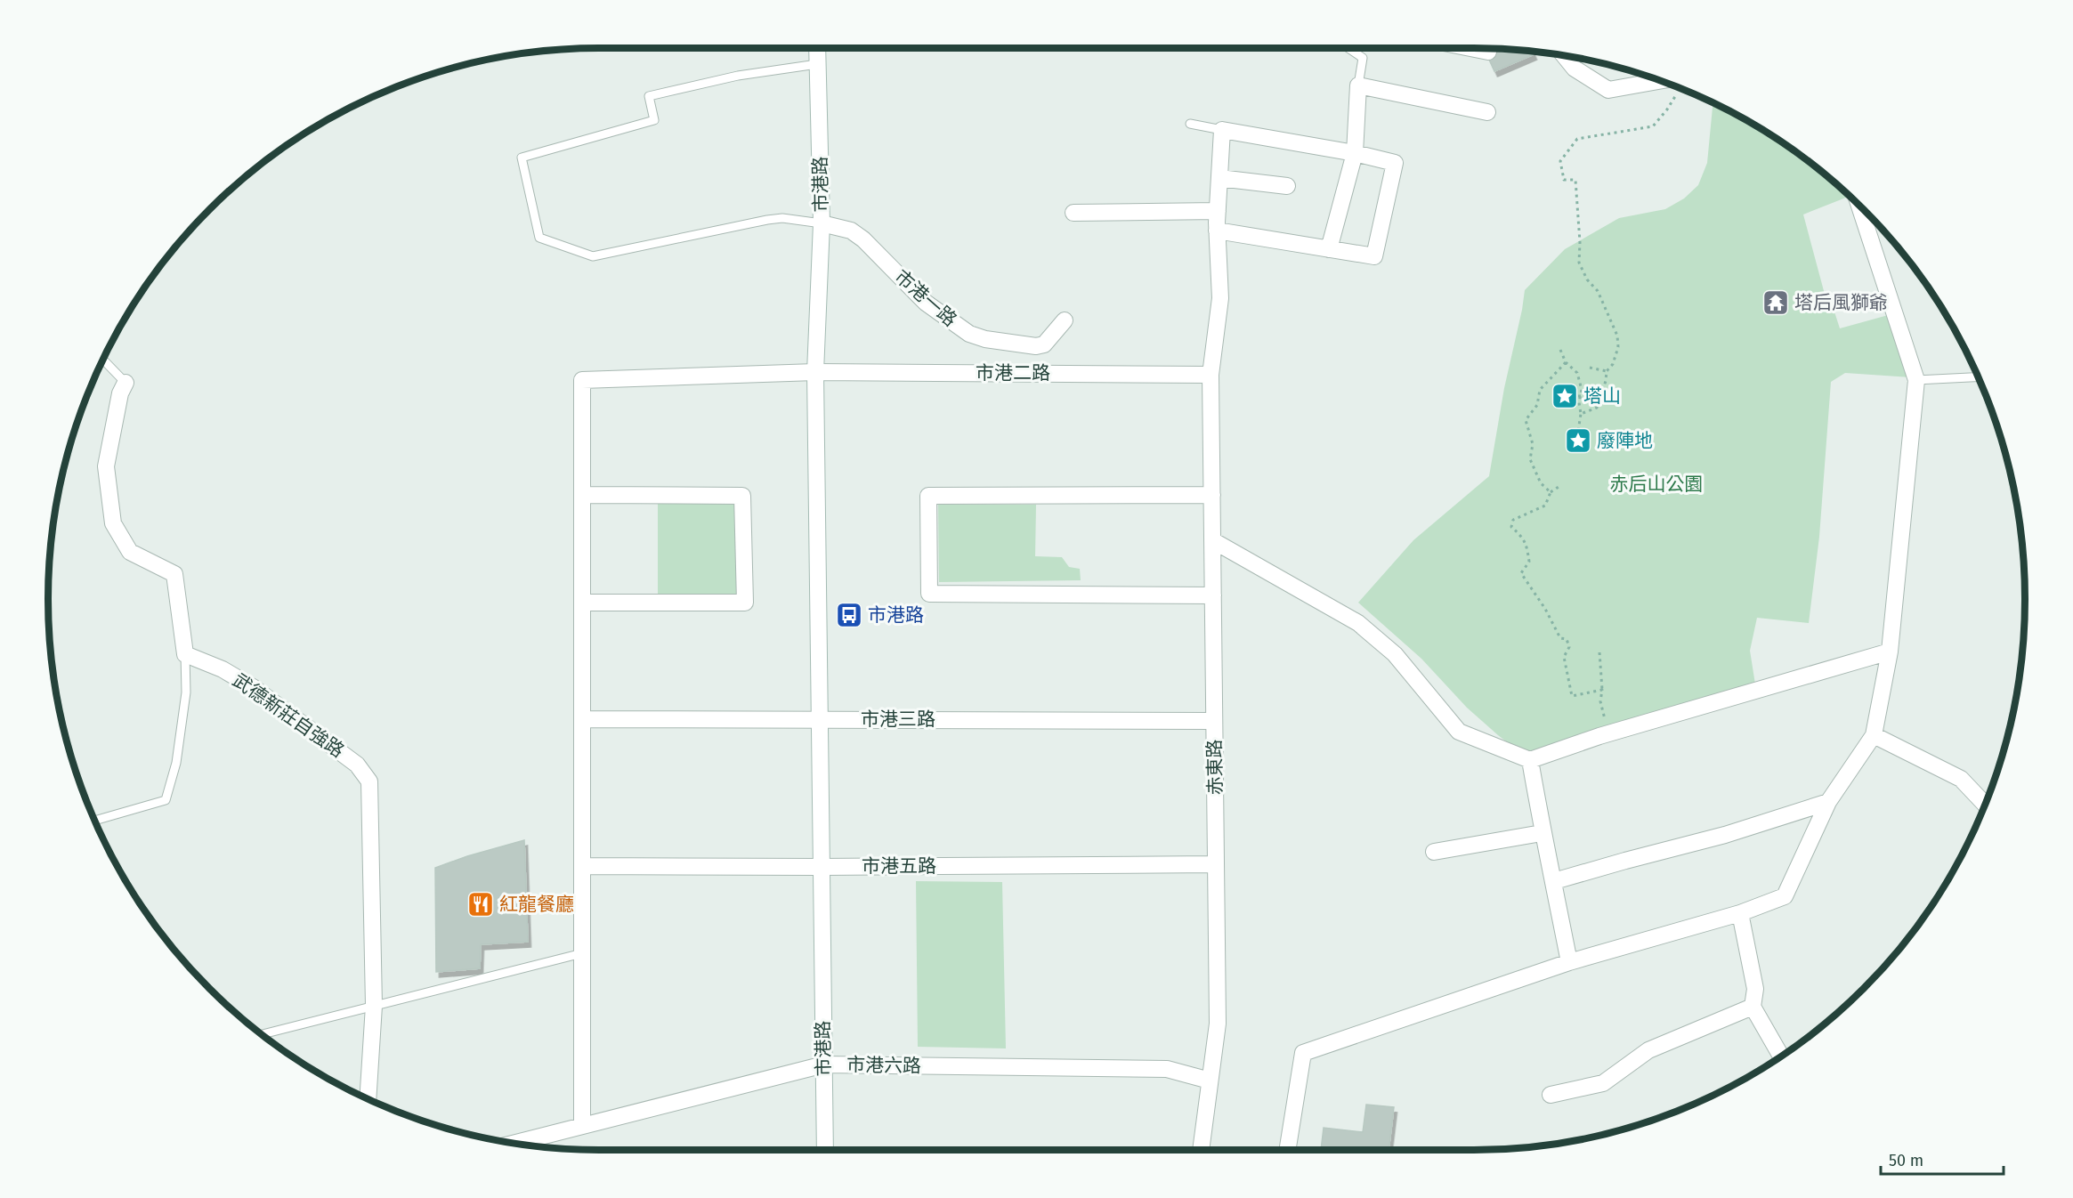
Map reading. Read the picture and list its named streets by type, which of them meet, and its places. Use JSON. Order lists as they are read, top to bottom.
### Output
{
  "streets": {
    "street": [
      "市港路",
      "市港一路",
      "市港二路",
      "武德新莊自強路",
      "市港三路",
      "赤東路",
      "市港五路",
      "市港六路"
    ]
  },
  "crossings": [
    ["市港路", "市港一路"],
    ["市港路", "市港二路"],
    ["市港路", "市港三路"],
    ["市港路", "市港五路"],
    ["市港路", "市港六路"],
    ["市港二路", "赤東路"],
    ["市港三路", "赤東路"],
    ["赤東路", "市港五路"],
    ["赤東路", "市港六路"]
  ],
  "parks": ["赤后山公園"],
  "places": {
    "temple": ["塔后風獅爺"],
    "place": ["塔山", "廢陣地"],
    "bus stop": ["市港路"],
    "restaurant": ["紅龍餐廳"]
  },
  "scale_bar": "50 m"
}
